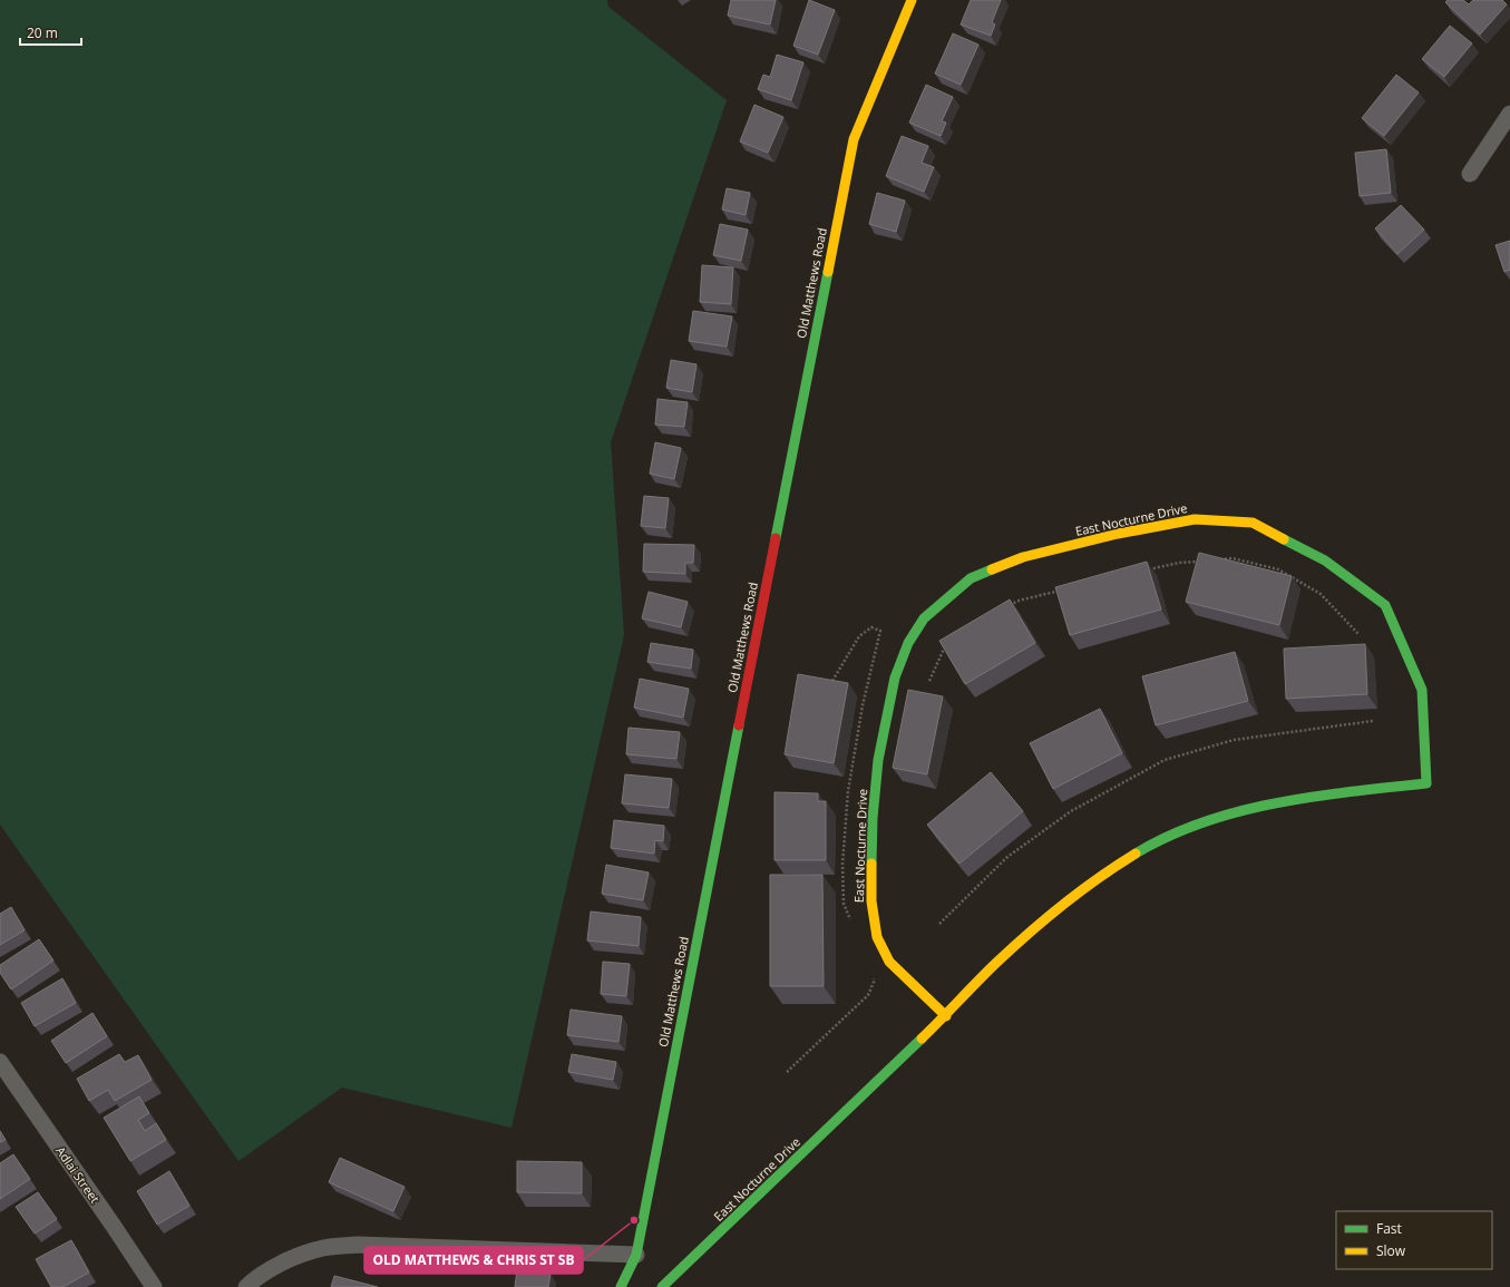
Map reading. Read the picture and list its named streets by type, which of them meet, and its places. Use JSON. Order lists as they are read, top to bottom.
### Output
{
  "streets": {
    "street": ["Old Matthews Road", "East Nocturne Drive", "Adlai Street"]
  },
  "places": ["OLD MATTHEWS & CHRIS ST SB"],
  "legend": ["Fast", "Slow"],
  "scale_bar": "20 m"
}
